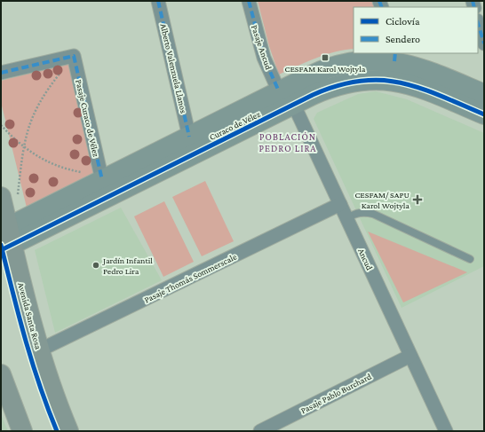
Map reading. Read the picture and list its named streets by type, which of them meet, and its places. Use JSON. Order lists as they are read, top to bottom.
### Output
{
  "streets": {
    "main road": ["Avenida Santa Rosa"],
    "street": [
      "Pasaje Ancud",
      "Alberto Valenzuela Llanos",
      "Pasaje Curaco de Vélez",
      "Curaco de Vélez",
      "Ancud",
      "Pasaje Thomás Sommerscale",
      "Pasaje Pablo Burchard"
    ]
  },
  "crossings": [
    ["Pasaje Ancud", "Curaco de Vélez"],
    ["Pasaje Ancud", "Ancud"],
    ["Alberto Valenzuela Llanos", "Curaco de Vélez"],
    ["Pasaje Curaco de Vélez", "Curaco de Vélez"],
    ["Curaco de Vélez", "Ancud"],
    ["Curaco de Vélez", "Avenida Santa Rosa"],
    ["Ancud", "Pasaje Thomás Sommerscale"],
    ["Ancud", "Pasaje Pablo Burchard"],
    ["Pasaje Thomás Sommerscale", "Avenida Santa Rosa"]
  ],
  "districts": ["POBLACIÓN PEDRO LIRA"],
  "places": {
    "transit": ["CESFAM Karol Wojtyla"],
    "health": ["CESFAM/ SAPU Karol Wojtyla"],
    "other": ["Jardín Infantil Pedro Lira"]
  },
  "legend": ["Ciclovía", "Sendero"]
}
